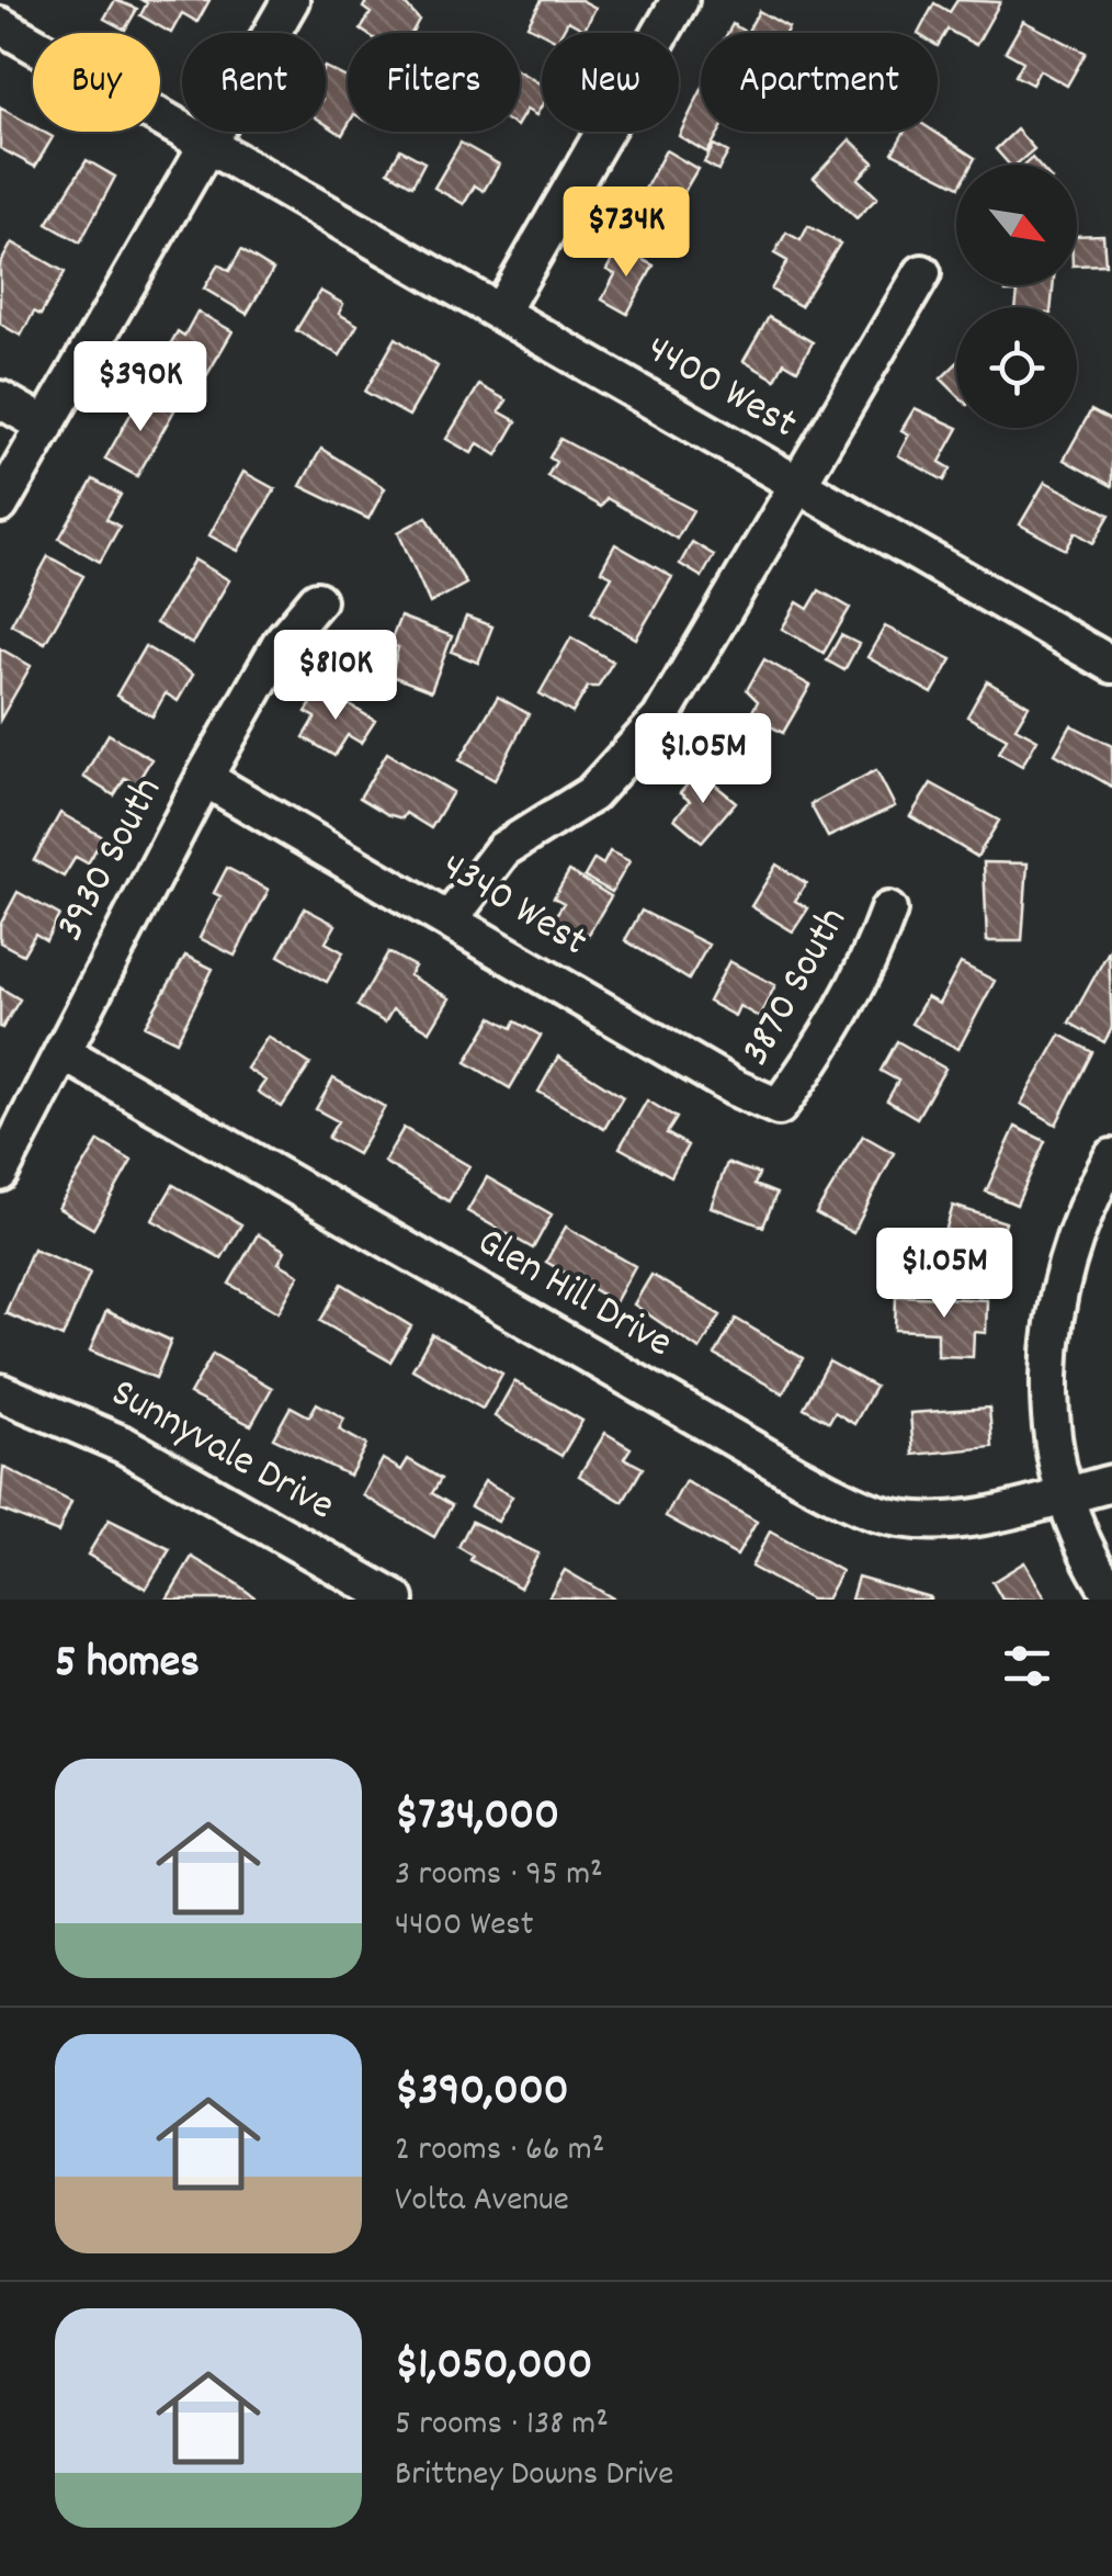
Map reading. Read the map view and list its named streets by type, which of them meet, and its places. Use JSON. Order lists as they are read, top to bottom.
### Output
{
  "streets": {
    "street": [
      "4400 West",
      "3930 South",
      "4340 West",
      "3870 South",
      "Glen Hill Drive",
      "Sunnyvale Drive"
    ]
  },
  "crossings": [
    ["3930 South", "4340 West"],
    ["3930 South", "Glen Hill Drive"],
    ["4340 West", "3870 South"]
  ],
  "north": "bottom right",
  "page": {
    "chip": [
      "Buy",
      "Rent",
      "Filters",
      "New",
      "Apartment"
    ],
    "price": [
      "$734K",
      "$390K",
      "$810K",
      "$1.05M",
      "$1.05M"
    ],
    "heading": "5 homes",
    "list": [
      {
        "name": "$734,000",
        "note": "3 rooms · 95 m² · 4400 West"
      },
      {
        "name": "$390,000",
        "note": "2 rooms · 66 m² · Volta Avenue"
      },
      {
        "name": "$1,050,000",
        "note": "5 rooms · 138 m² · Brittney Downs Drive"
      }
    ]
  }
}
